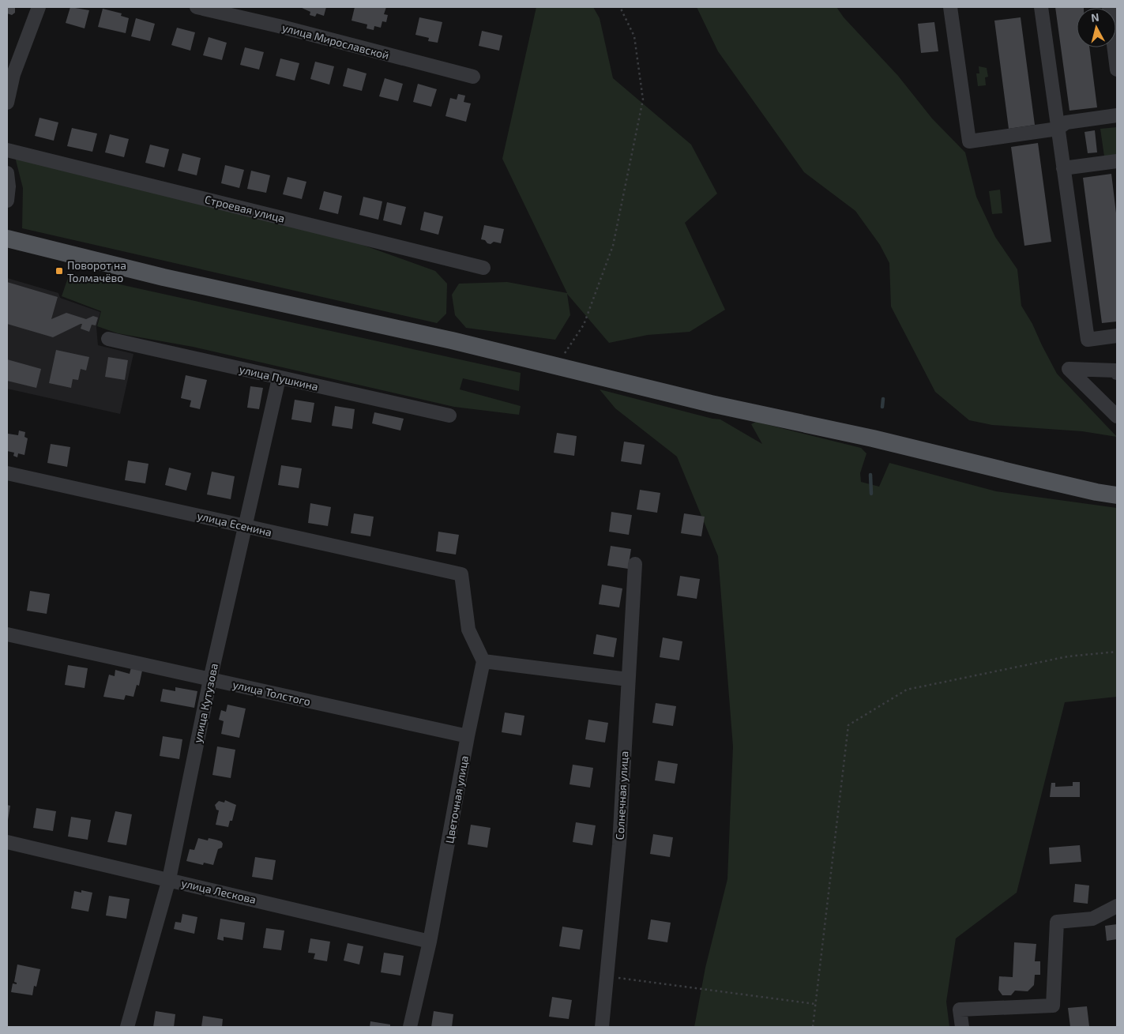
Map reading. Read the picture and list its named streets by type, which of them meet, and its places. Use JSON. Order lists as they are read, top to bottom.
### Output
{
  "streets": {
    "street": [
      "улица Мирославской",
      "Строевая улица",
      "улица Пушкина",
      "улица Есенина",
      "улица Толстого",
      "улица Кутузова",
      "Солнечная улица",
      "Цветочная улица",
      "улица Лескова"
    ]
  },
  "crossings": [
    ["улица Пушкина", "улица Кутузова"],
    ["улица Есенина", "улица Кутузова"],
    ["улица Есенина", "Цветочная улица"],
    ["улица Толстого", "улица Кутузова"],
    ["улица Толстого", "Цветочная улица"],
    ["улица Кутузова", "улица Лескова"],
    ["Цветочная улица", "улица Лескова"]
  ],
  "places": {
    "transit": ["Поворот на Толмачёво"]
  },
  "north": "top"
}
